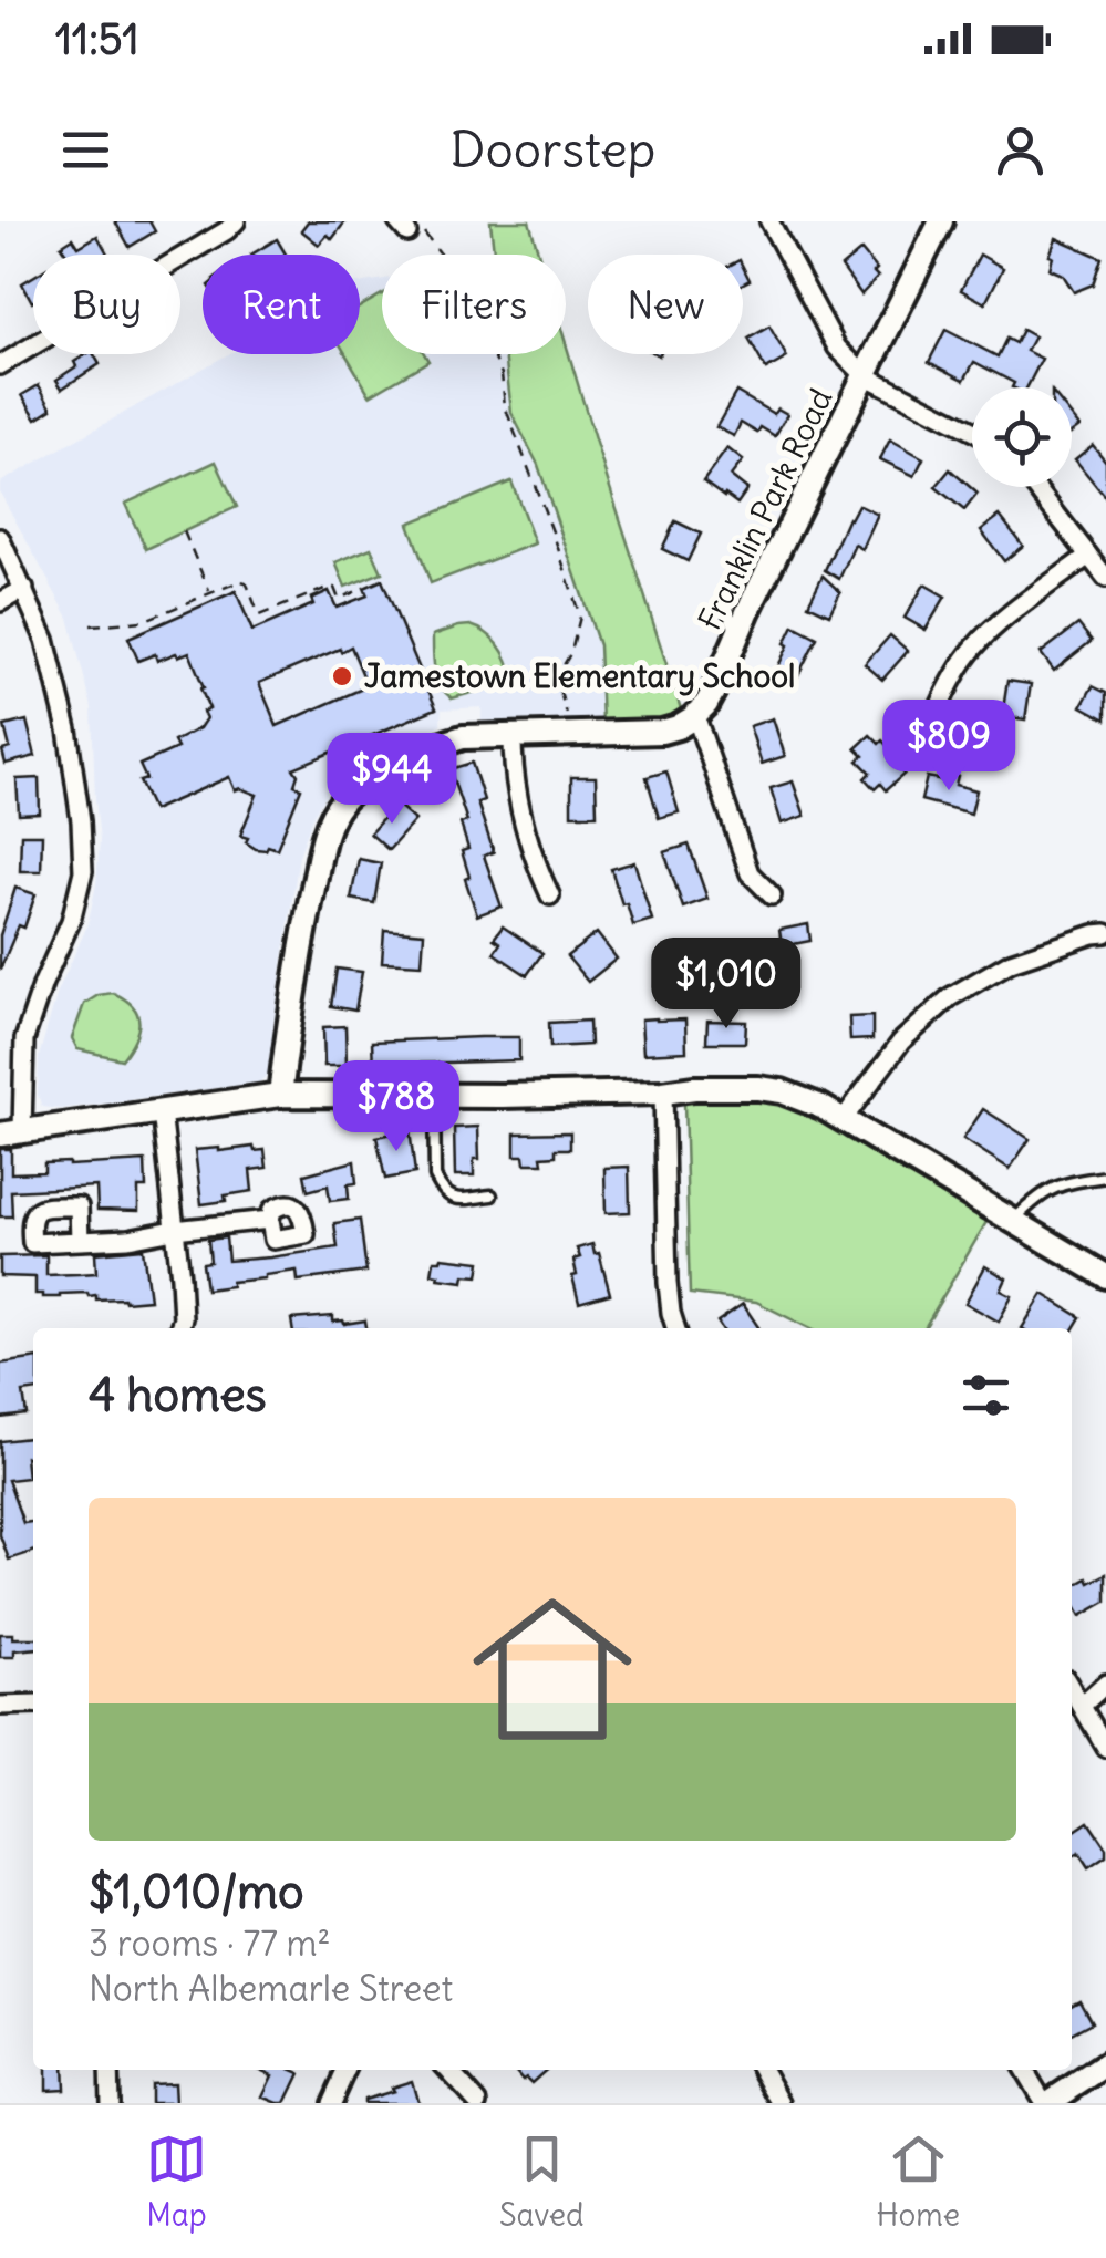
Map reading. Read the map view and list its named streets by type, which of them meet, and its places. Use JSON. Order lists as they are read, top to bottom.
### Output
{
  "streets": {
    "street": ["Franklin Park Road"]
  },
  "places": ["Jamestown Elementary School"],
  "page": {
    "status": "11:51",
    "header": "Doorstep",
    "chip": [
      "Buy",
      "Rent",
      "Filters",
      "New"
    ],
    "price": [
      "$809",
      "$944",
      "$1,010",
      "$788"
    ],
    "heading": "4 homes",
    "list": [
      {
        "name": "$1,010/mo",
        "note": "3 rooms · 77 m² · North Albemarle Street"
      }
    ],
    "tabs": ["Map", "Saved", "Home"]
  }
}
